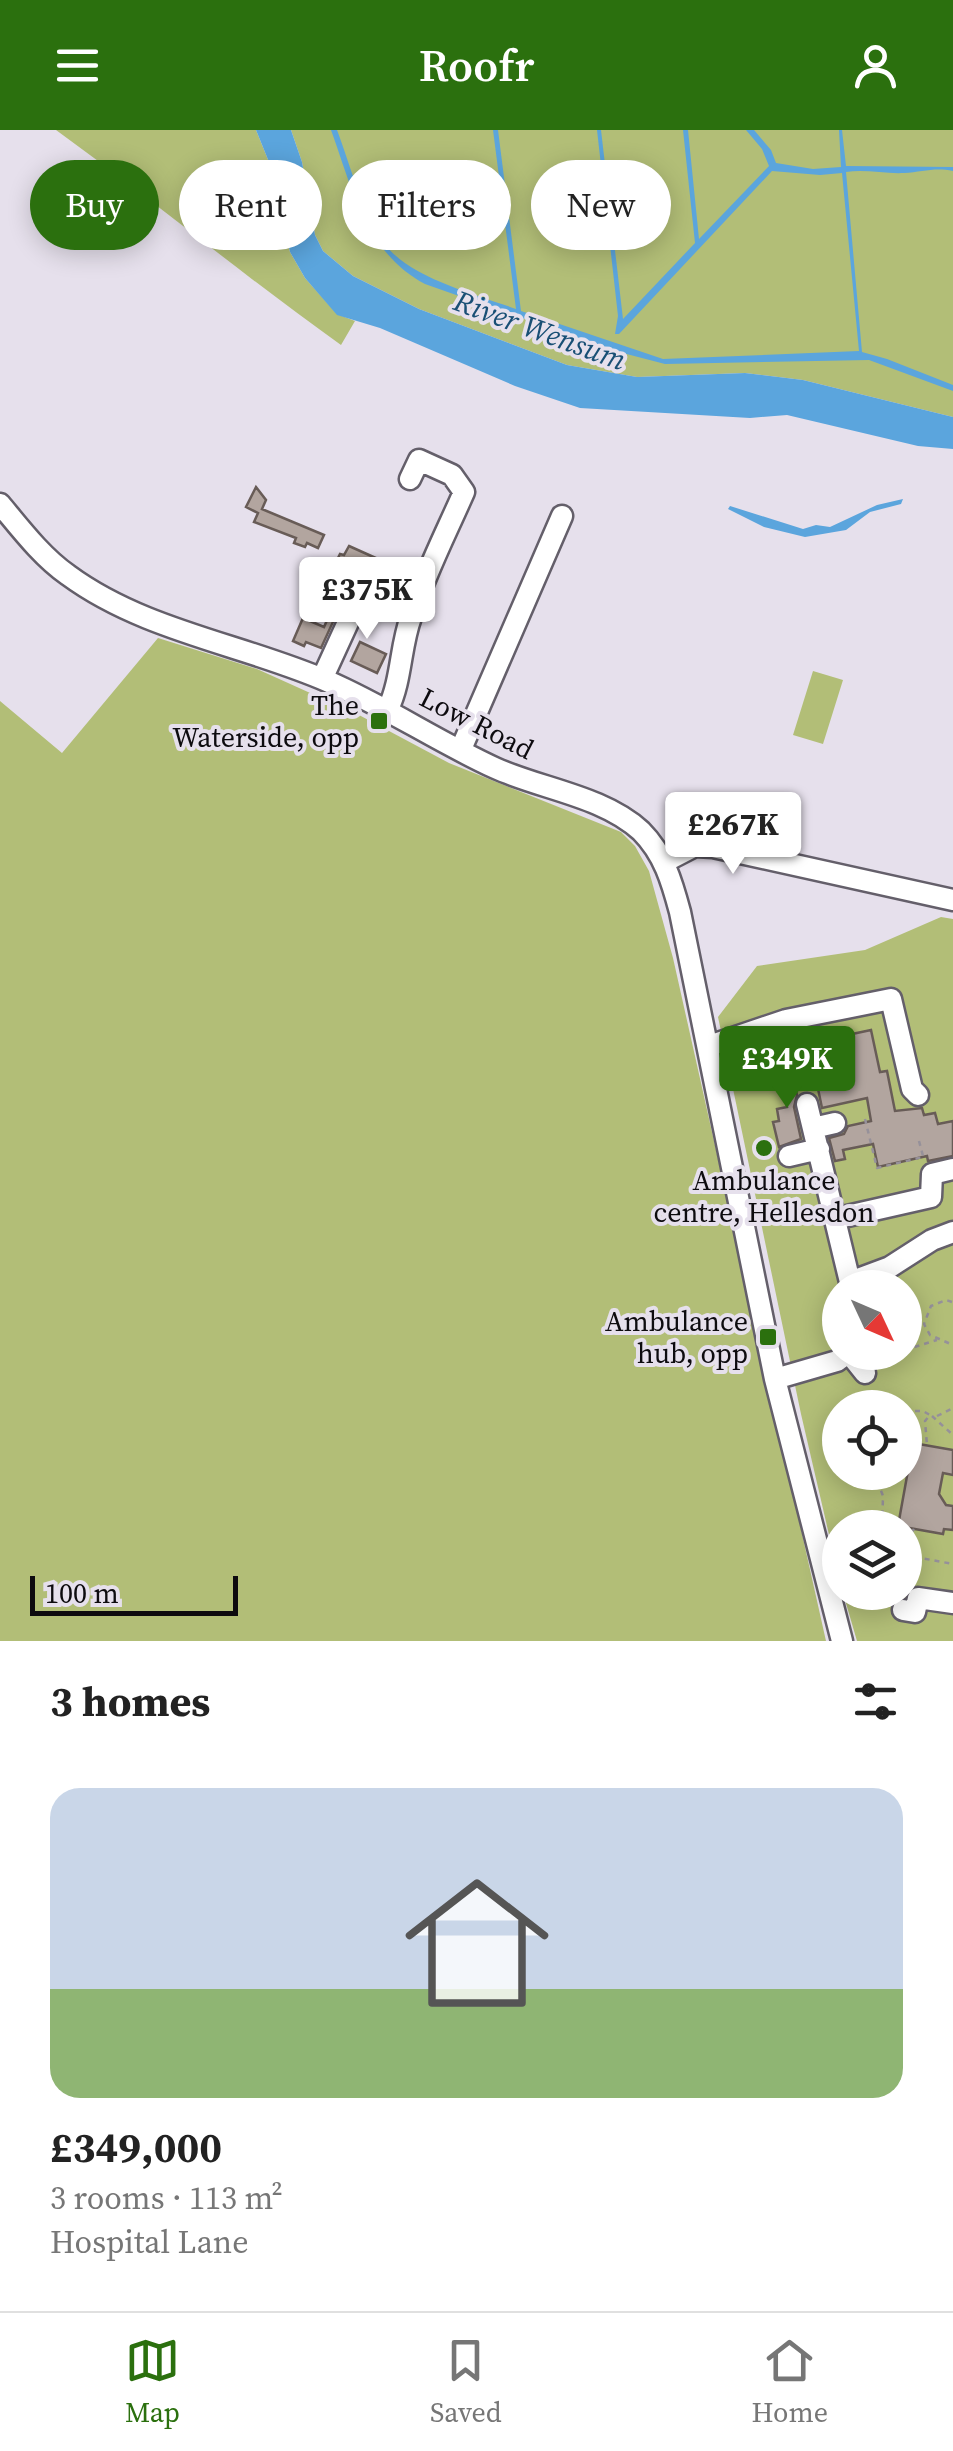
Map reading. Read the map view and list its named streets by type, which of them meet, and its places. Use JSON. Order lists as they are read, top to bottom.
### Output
{
  "streets": {
    "street": ["Low Road"]
  },
  "water": ["River Wensum"],
  "places": {
    "transit": ["The Waterside, opp", "Ambulance hub, opp"],
    "other": ["Ambulance centre, Hellesdon"]
  },
  "scale_bar": "100 m",
  "north": "bottom right",
  "page": {
    "header": "Roofr",
    "chip": [
      "Buy",
      "Rent",
      "Filters",
      "New"
    ],
    "price": ["£375K", "£267K", "£349K"],
    "scale": "100 m",
    "heading": "3 homes",
    "list": [
      {
        "name": "£349,000",
        "note": "3 rooms · 113 m² · Hospital Lane"
      }
    ],
    "tabs": ["Map", "Saved", "Home"]
  }
}
